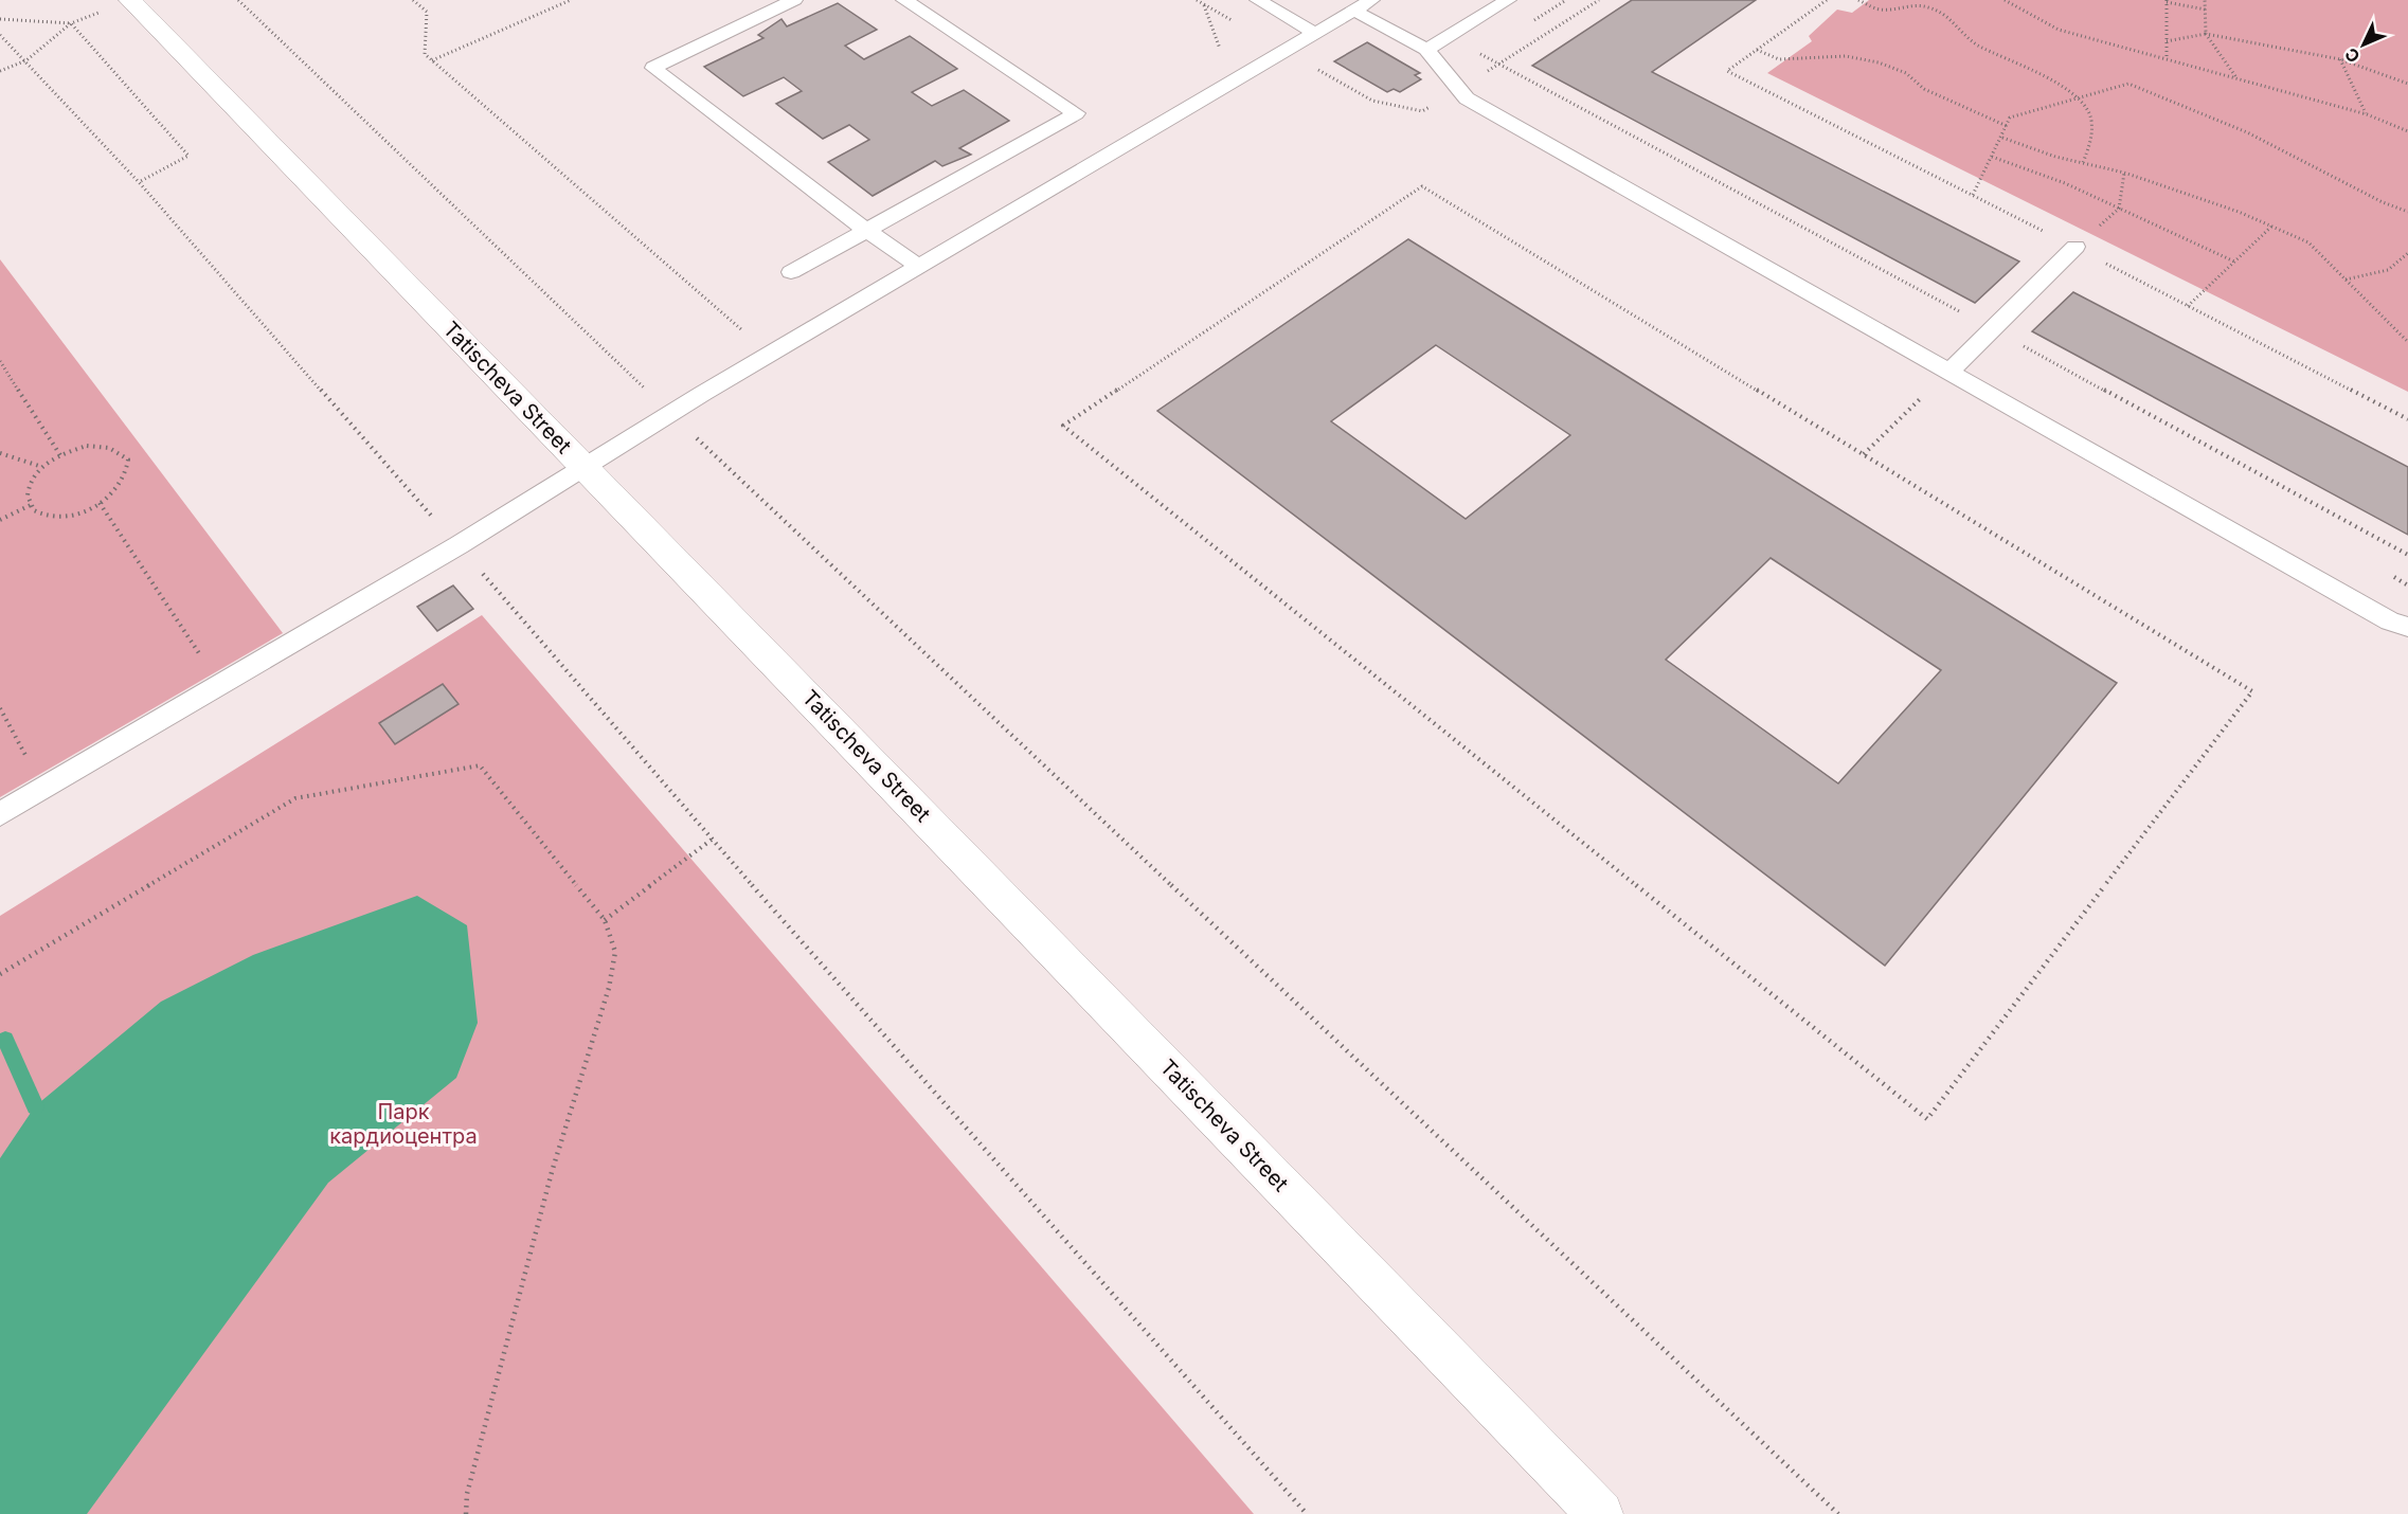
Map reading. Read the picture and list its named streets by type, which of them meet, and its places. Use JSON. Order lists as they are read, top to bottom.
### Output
{
  "streets": {
    "street": ["Tatischeva Street"]
  },
  "parks": ["Парк кардиоцентра"],
  "north": "bottom left"
}
